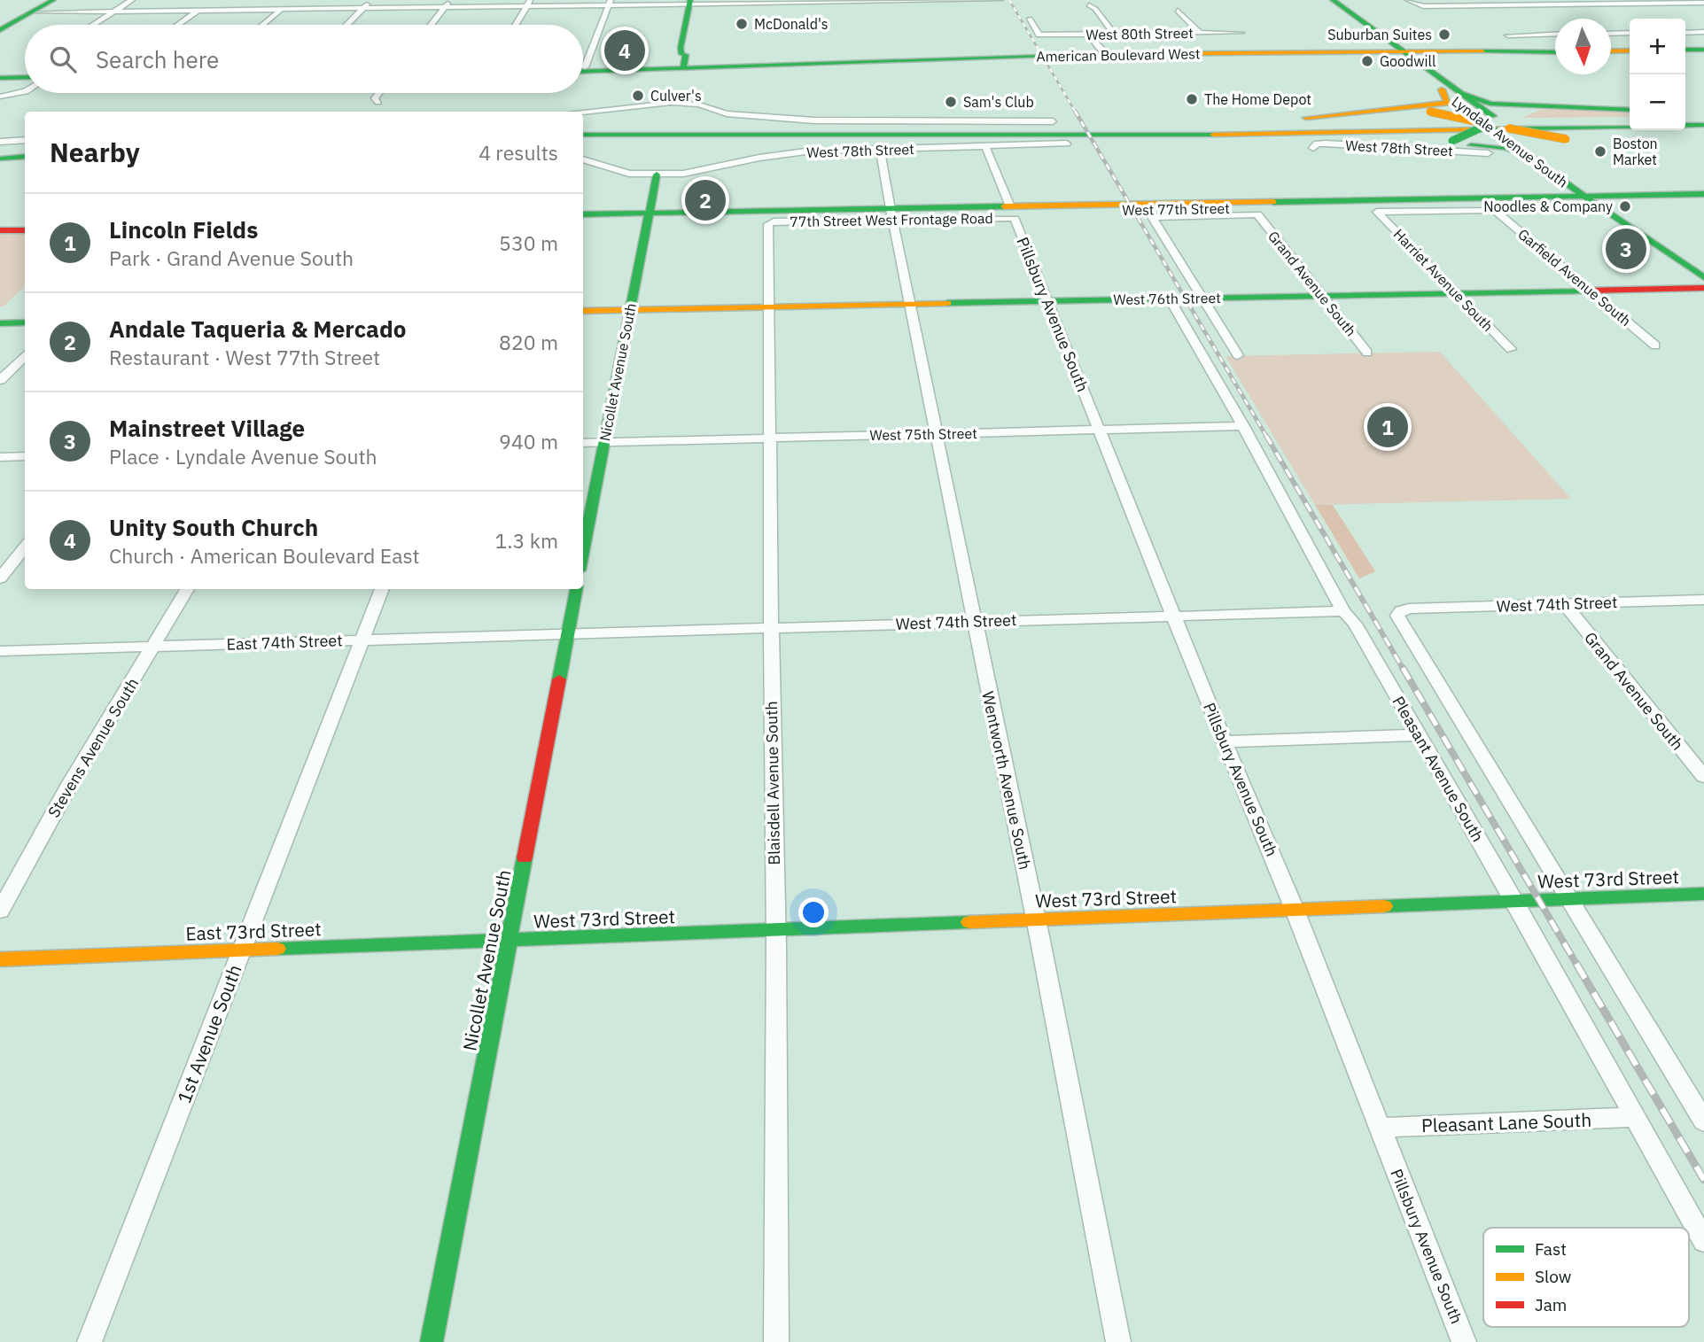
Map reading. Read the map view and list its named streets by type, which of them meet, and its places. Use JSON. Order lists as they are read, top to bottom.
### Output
{
  "streets": {
    "main road": [
      "American Boulevard West",
      "Lyndale Avenue South",
      "West 77th Street",
      "West 76th Street",
      "Nicollet Avenue South",
      "West 73rd Street",
      "East 73rd Street"
    ],
    "street": [
      "West 80th Street",
      "West 78th Street",
      "77th Street West Frontage Road",
      "Garfield Avenue South",
      "Harriet Avenue South",
      "Grand Avenue South",
      "Pillsbury Avenue South",
      "West 75th Street",
      "West 74th Street",
      "East 74th Street",
      "Stevens Avenue South",
      "Pleasant Avenue South",
      "Wentworth Avenue South",
      "Blaisdell Avenue South",
      "1st Avenue South",
      "Pleasant Lane South"
    ]
  },
  "crossings": [
    ["Lyndale Avenue South", "West 77th Street"],
    ["West 78th Street", "Pillsbury Avenue South"],
    ["West 78th Street", "Nicollet Avenue South"],
    ["West 78th Street", "Wentworth Avenue South"],
    ["West 77th Street", "77th Street West Frontage Road"],
    ["West 77th Street", "Pillsbury Avenue South"],
    ["West 77th Street", "Nicollet Avenue South"],
    ["West 77th Street", "Wentworth Avenue South"],
    ["77th Street West Frontage Road", "Wentworth Avenue South"],
    ["77th Street West Frontage Road", "Blaisdell Avenue South"],
    ["Garfield Avenue South", "Harriet Avenue South"],
    ["Garfield Avenue South", "West 76th Street"],
    ["Harriet Avenue South", "West 76th Street"],
    ["Grand Avenue South", "West 76th Street"],
    ["Grand Avenue South", "West 74th Street"],
    ["West 76th Street", "Pillsbury Avenue South"],
    ["West 76th Street", "Nicollet Avenue South"],
    ["West 76th Street", "Pleasant Avenue South"],
    ["West 76th Street", "Wentworth Avenue South"],
    ["West 76th Street", "Blaisdell Avenue South"],
    ["Pillsbury Avenue South", "West 75th Street"],
    ["Pillsbury Avenue South", "West 74th Street"],
    ["Pillsbury Avenue South", "West 73rd Street"],
    ["Pillsbury Avenue South", "Pleasant Lane South"],
    ["Nicollet Avenue South", "West 75th Street"],
    ["Nicollet Avenue South", "West 74th Street"],
    ["Nicollet Avenue South", "East 74th Street"],
    ["Nicollet Avenue South", "West 73rd Street"],
    ["Nicollet Avenue South", "East 73rd Street"],
    ["West 75th Street", "Pleasant Avenue South"],
    ["West 75th Street", "Wentworth Avenue South"],
    ["West 75th Street", "Blaisdell Avenue South"],
    ["West 74th Street", "East 74th Street"],
    ["West 74th Street", "Pleasant Avenue South"],
    ["West 74th Street", "Wentworth Avenue South"],
    ["West 74th Street", "Blaisdell Avenue South"],
    ["West 74th Street", "West 73rd Street"],
    ["East 74th Street", "Stevens Avenue South"],
    ["East 74th Street", "1st Avenue South"],
    ["Pleasant Avenue South", "West 73rd Street"],
    ["Pleasant Avenue South", "Pleasant Lane South"],
    ["Wentworth Avenue South", "West 73rd Street"],
    ["Blaisdell Avenue South", "West 73rd Street"],
    ["West 73rd Street", "East 73rd Street"],
    ["East 73rd Street", "1st Avenue South"]
  ],
  "places": [
    "McDonald's",
    "Suburban Suites",
    "Goodwill",
    "Culver's",
    "The Home Depot",
    "Sam's Club",
    "Boston Market",
    "Noodles & Company"
  ],
  "legend": ["Fast", "Slow", "Jam"],
  "north": "bottom",
  "page": {
    "map_buttons": ["+", "−"],
    "search": "Search here",
    "pins": [
      "4",
      "2",
      "3",
      "1"
    ],
    "heading": ["Nearby", "4 results"],
    "list": [
      {
        "mark": "1",
        "name": "Lincoln Fields",
        "note": "Park · Grand Avenue South",
        "value": "530 m"
      },
      {
        "mark": "2",
        "name": "Andale Taqueria & Mercado",
        "note": "Restaurant · West 77th Street",
        "value": "820 m"
      },
      {
        "mark": "3",
        "name": "Mainstreet Village",
        "note": "Place · Lyndale Avenue South",
        "value": "940 m"
      },
      {
        "mark": "4",
        "name": "Unity South Church",
        "note": "Church · American Boulevard East",
        "value": "1.3 km"
      }
    ]
  }
}
